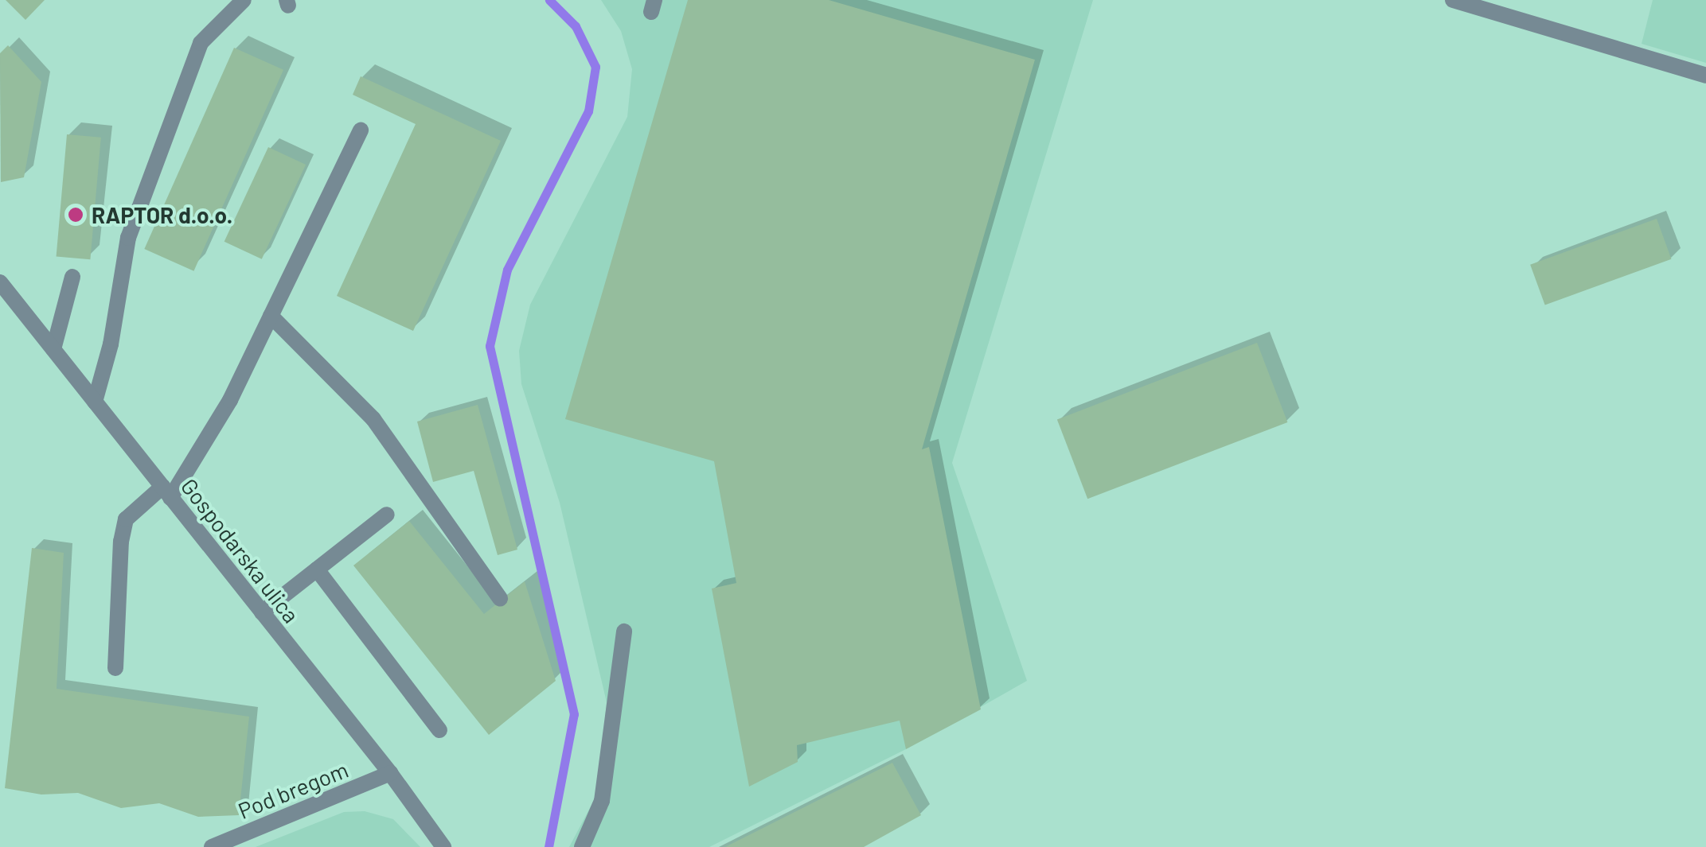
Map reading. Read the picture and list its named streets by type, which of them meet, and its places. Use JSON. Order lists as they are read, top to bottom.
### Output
{
  "streets": {
    "street": ["Gospodarska ulica", "Pod bregom"]
  },
  "crossings": [
    ["Gospodarska ulica", "Pod bregom"]
  ],
  "places": ["RAPTOR d.o.o."]
}
